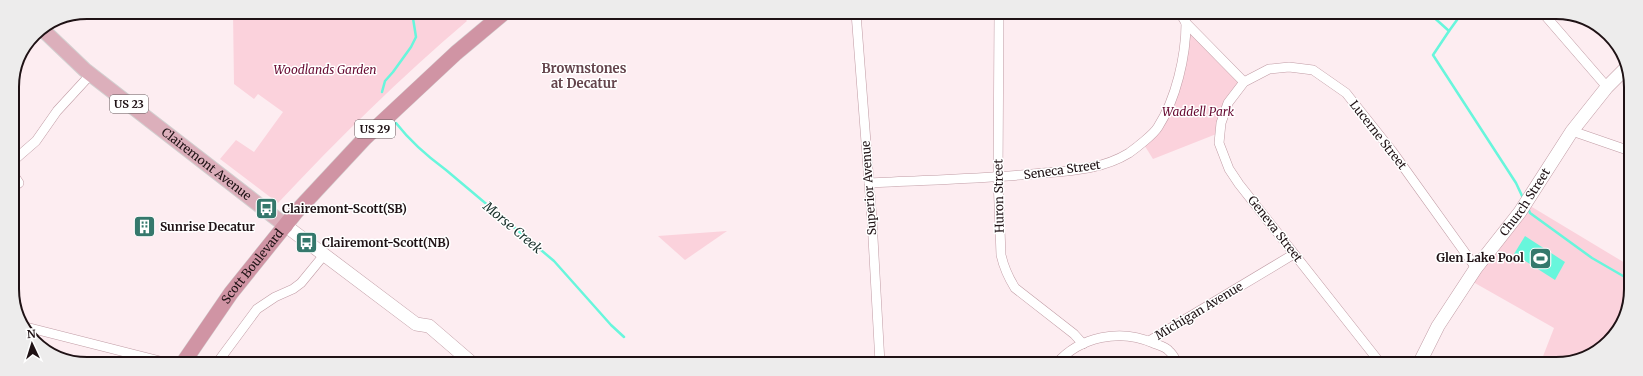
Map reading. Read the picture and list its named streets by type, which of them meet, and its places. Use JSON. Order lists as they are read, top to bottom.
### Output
{
  "streets": {
    "highway": ["US 29", "Scott Boulevard"],
    "main road": ["US 23", "Clairemont Avenue", "Church Street"],
    "street": [
      "Lucerne Street",
      "Seneca Street",
      "Superior Avenue",
      "Huron Street",
      "Geneva Street",
      "Michigan Avenue"
    ]
  },
  "crossings": [
    ["Lucerne Street", "Church Street"],
    ["Lucerne Street", "Geneva Street"],
    ["Clairemont Avenue", "Scott Boulevard"],
    ["Seneca Street", "Superior Avenue"],
    ["Seneca Street", "Huron Street"],
    ["Huron Street", "Michigan Avenue"],
    ["Geneva Street", "Michigan Avenue"]
  ],
  "districts": ["Brownstones at Decatur"],
  "water": ["Morse Creek"],
  "parks": ["Woodlands Garden", "Waddell Park"],
  "places": {
    "bus stop": ["Clairemont-Scott(SB)", "Clairemont-Scott(NB)"],
    "building": ["Sunrise Decatur"],
    "sports": ["Glen Lake Pool"]
  },
  "north": "top"
}
